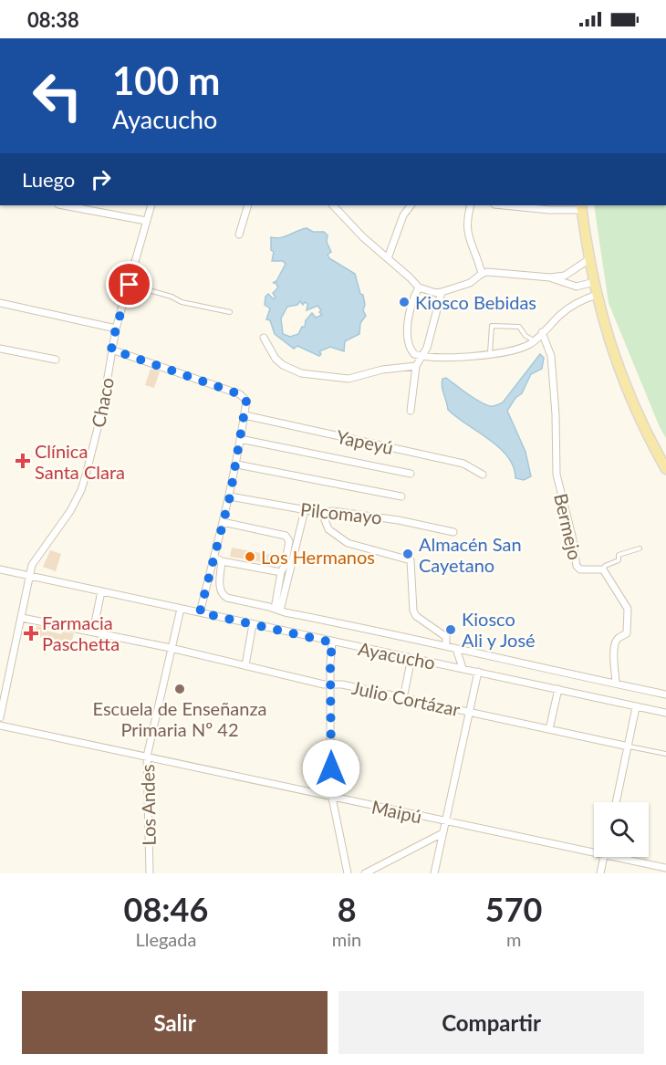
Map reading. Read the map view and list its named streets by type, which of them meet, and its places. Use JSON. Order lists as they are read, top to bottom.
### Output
{
  "streets": {
    "street": [
      "Chaco",
      "Yapeyú",
      "Pilcomayo",
      "Bermejo",
      "Ayacucho",
      "Julio Cortázar",
      "Los Andes",
      "Maipú"
    ]
  },
  "crossings": [
    ["Chaco", "Ayacucho"],
    ["Chaco", "Julio Cortázar"],
    ["Bermejo", "Ayacucho"],
    ["Ayacucho", "Los Andes"],
    ["Julio Cortázar", "Los Andes"],
    ["Los Andes", "Maipú"]
  ],
  "places": {
    "other": [
      "Kiosco Bebidas",
      "Almacén San Cayetano",
      "Los Hermanos",
      "Kiosco Ali y José",
      "Escuela de Enseñanza Primaria Nº 42"
    ],
    "health": ["Clínica Santa Clara", "Farmacia Paschetta"]
  },
  "page": {
    "status": "08:38",
    "turn": ["100 m", "Ayacucho"],
    "then": "Luego",
    "eta": [
      "08:46",
      "Llegada",
      "8",
      "min",
      "570",
      "m"
    ],
    "buttons": ["Salir", "Compartir"]
  }
}
